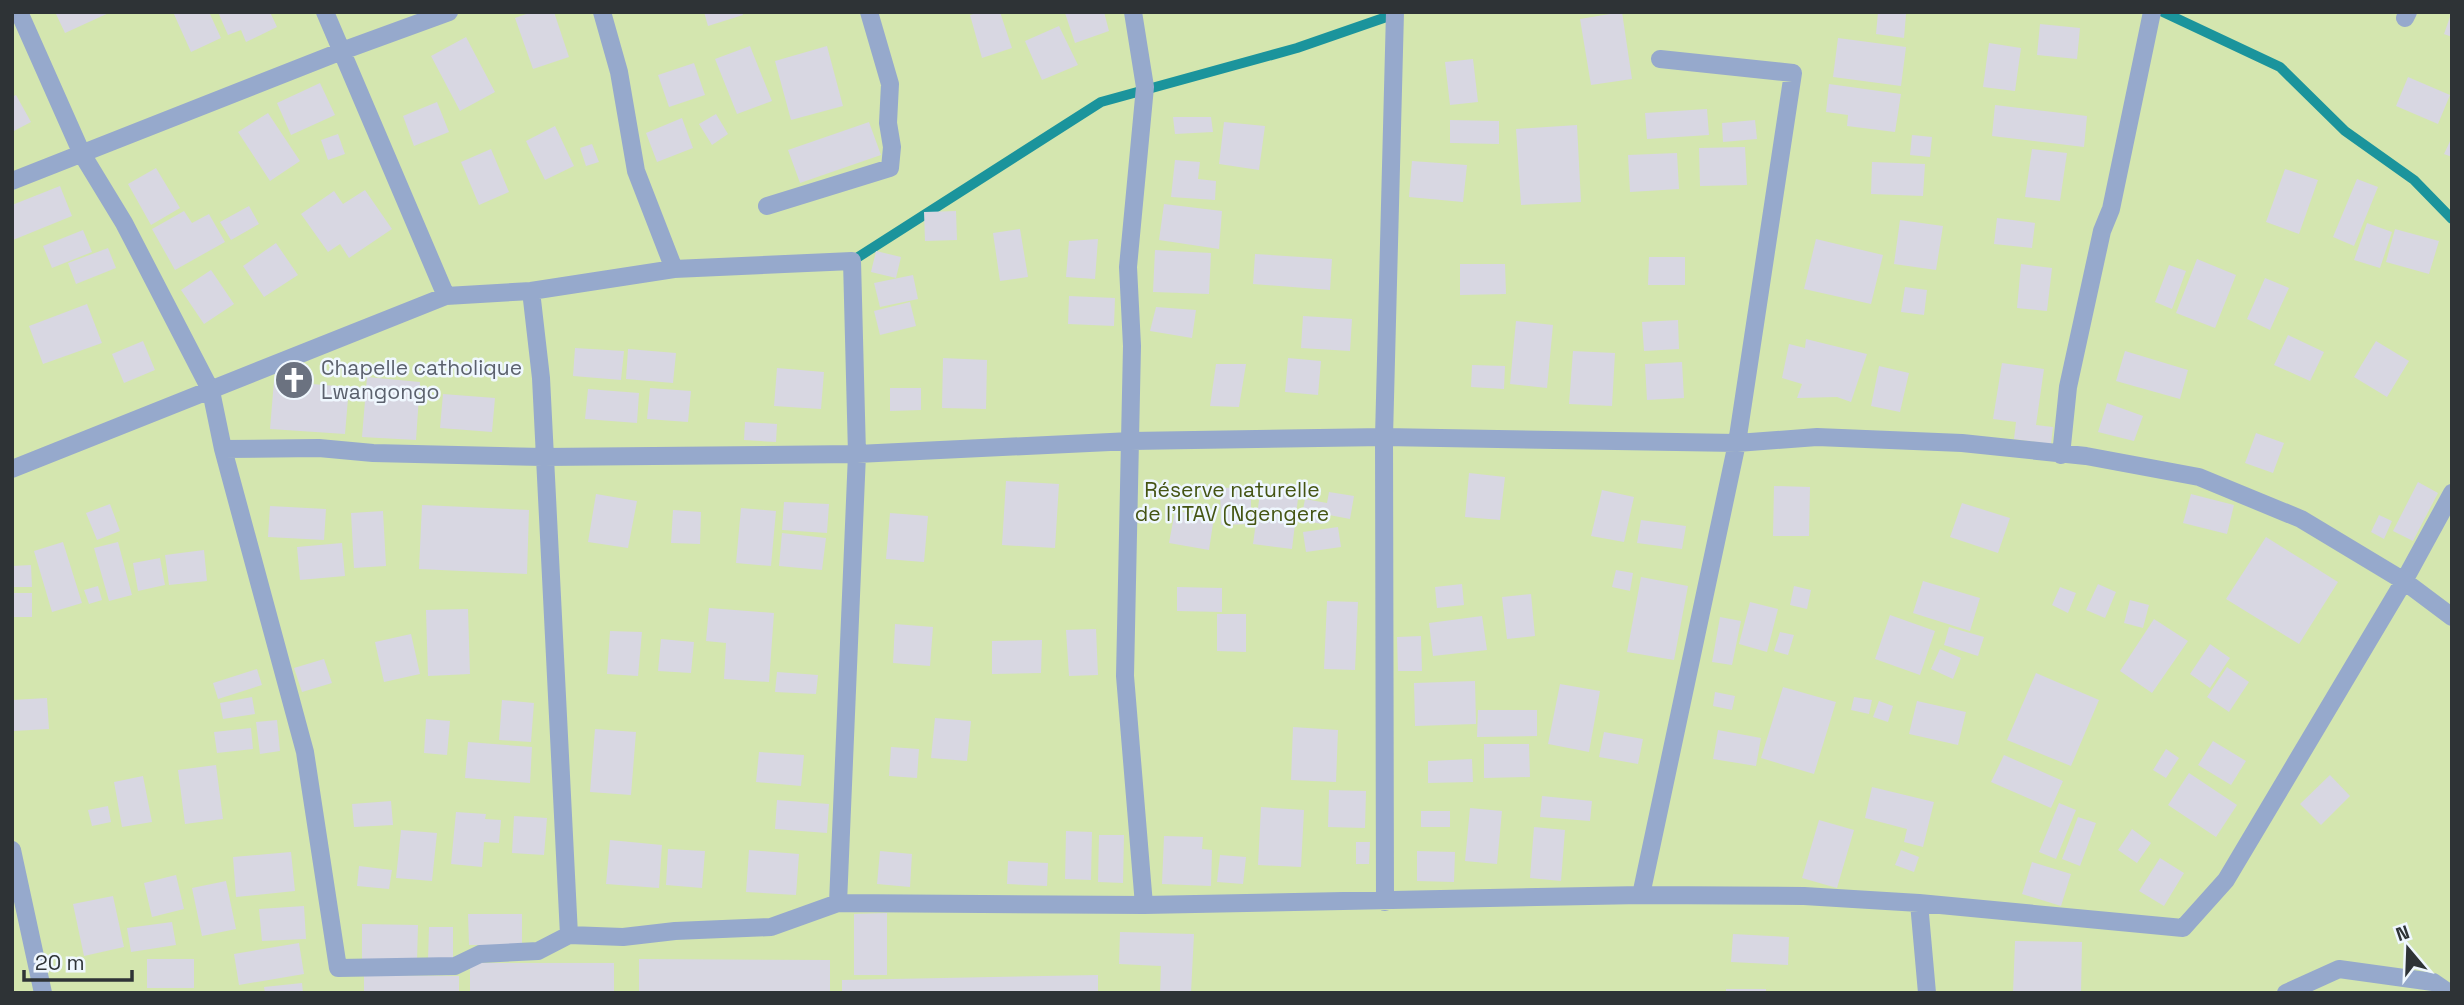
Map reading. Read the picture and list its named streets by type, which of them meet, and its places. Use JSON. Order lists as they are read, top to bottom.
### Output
{
  "parks": ["Réserve naturelle de l'ITAV (Ngengere"],
  "places": {
    "church": ["Chapelle catholique Lwangongo"]
  },
  "scale_bar": "20 m",
  "north": "top"
}
